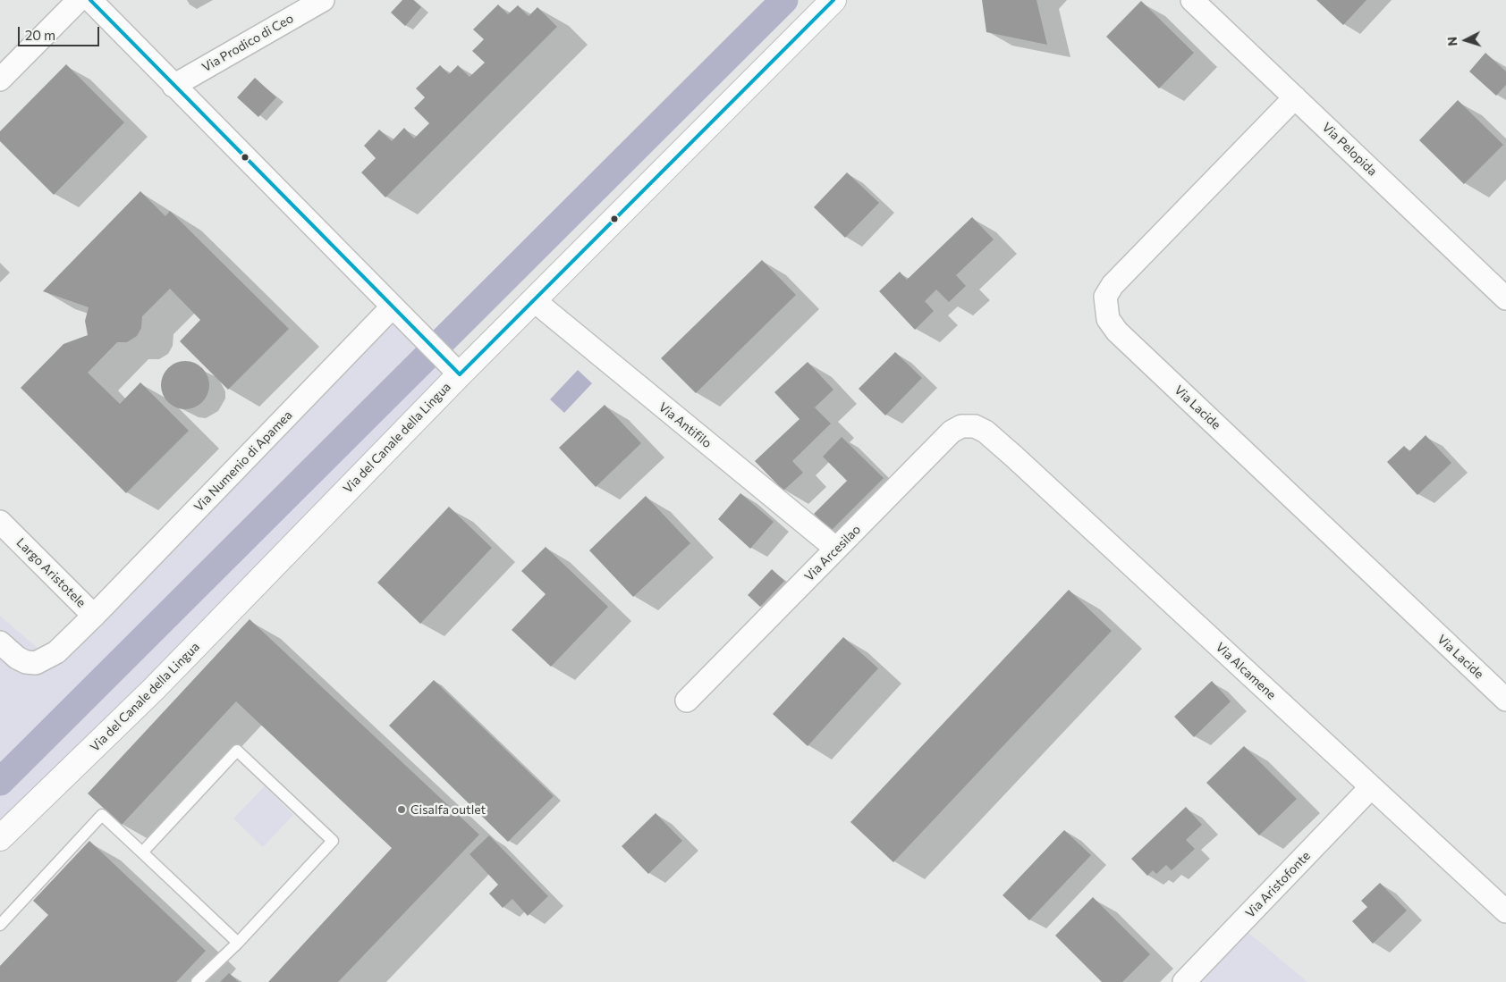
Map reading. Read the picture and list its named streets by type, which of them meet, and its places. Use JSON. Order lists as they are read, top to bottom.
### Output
{
  "streets": {
    "street": [
      "Via Prodico di Ceo",
      "Via Pelopida",
      "Via Lacide",
      "Via Antifilo",
      "Via del Canale della Lingua",
      "Via Numenio di Apamea",
      "Via Arcesilao",
      "Largo Aristotele",
      "Via Alcamene",
      "Via Aristofonte"
    ]
  },
  "crossings": [
    ["Via Pelopida", "Via Lacide"],
    ["Via Antifilo", "Via del Canale della Lingua"],
    ["Via Antifilo", "Via Arcesilao"],
    ["Via Numenio di Apamea", "Largo Aristotele"],
    ["Via Arcesilao", "Via Alcamene"],
    ["Via Alcamene", "Via Aristofonte"]
  ],
  "places": ["Cisalfa outlet"],
  "scale_bar": "20 m",
  "north": "left"
}
